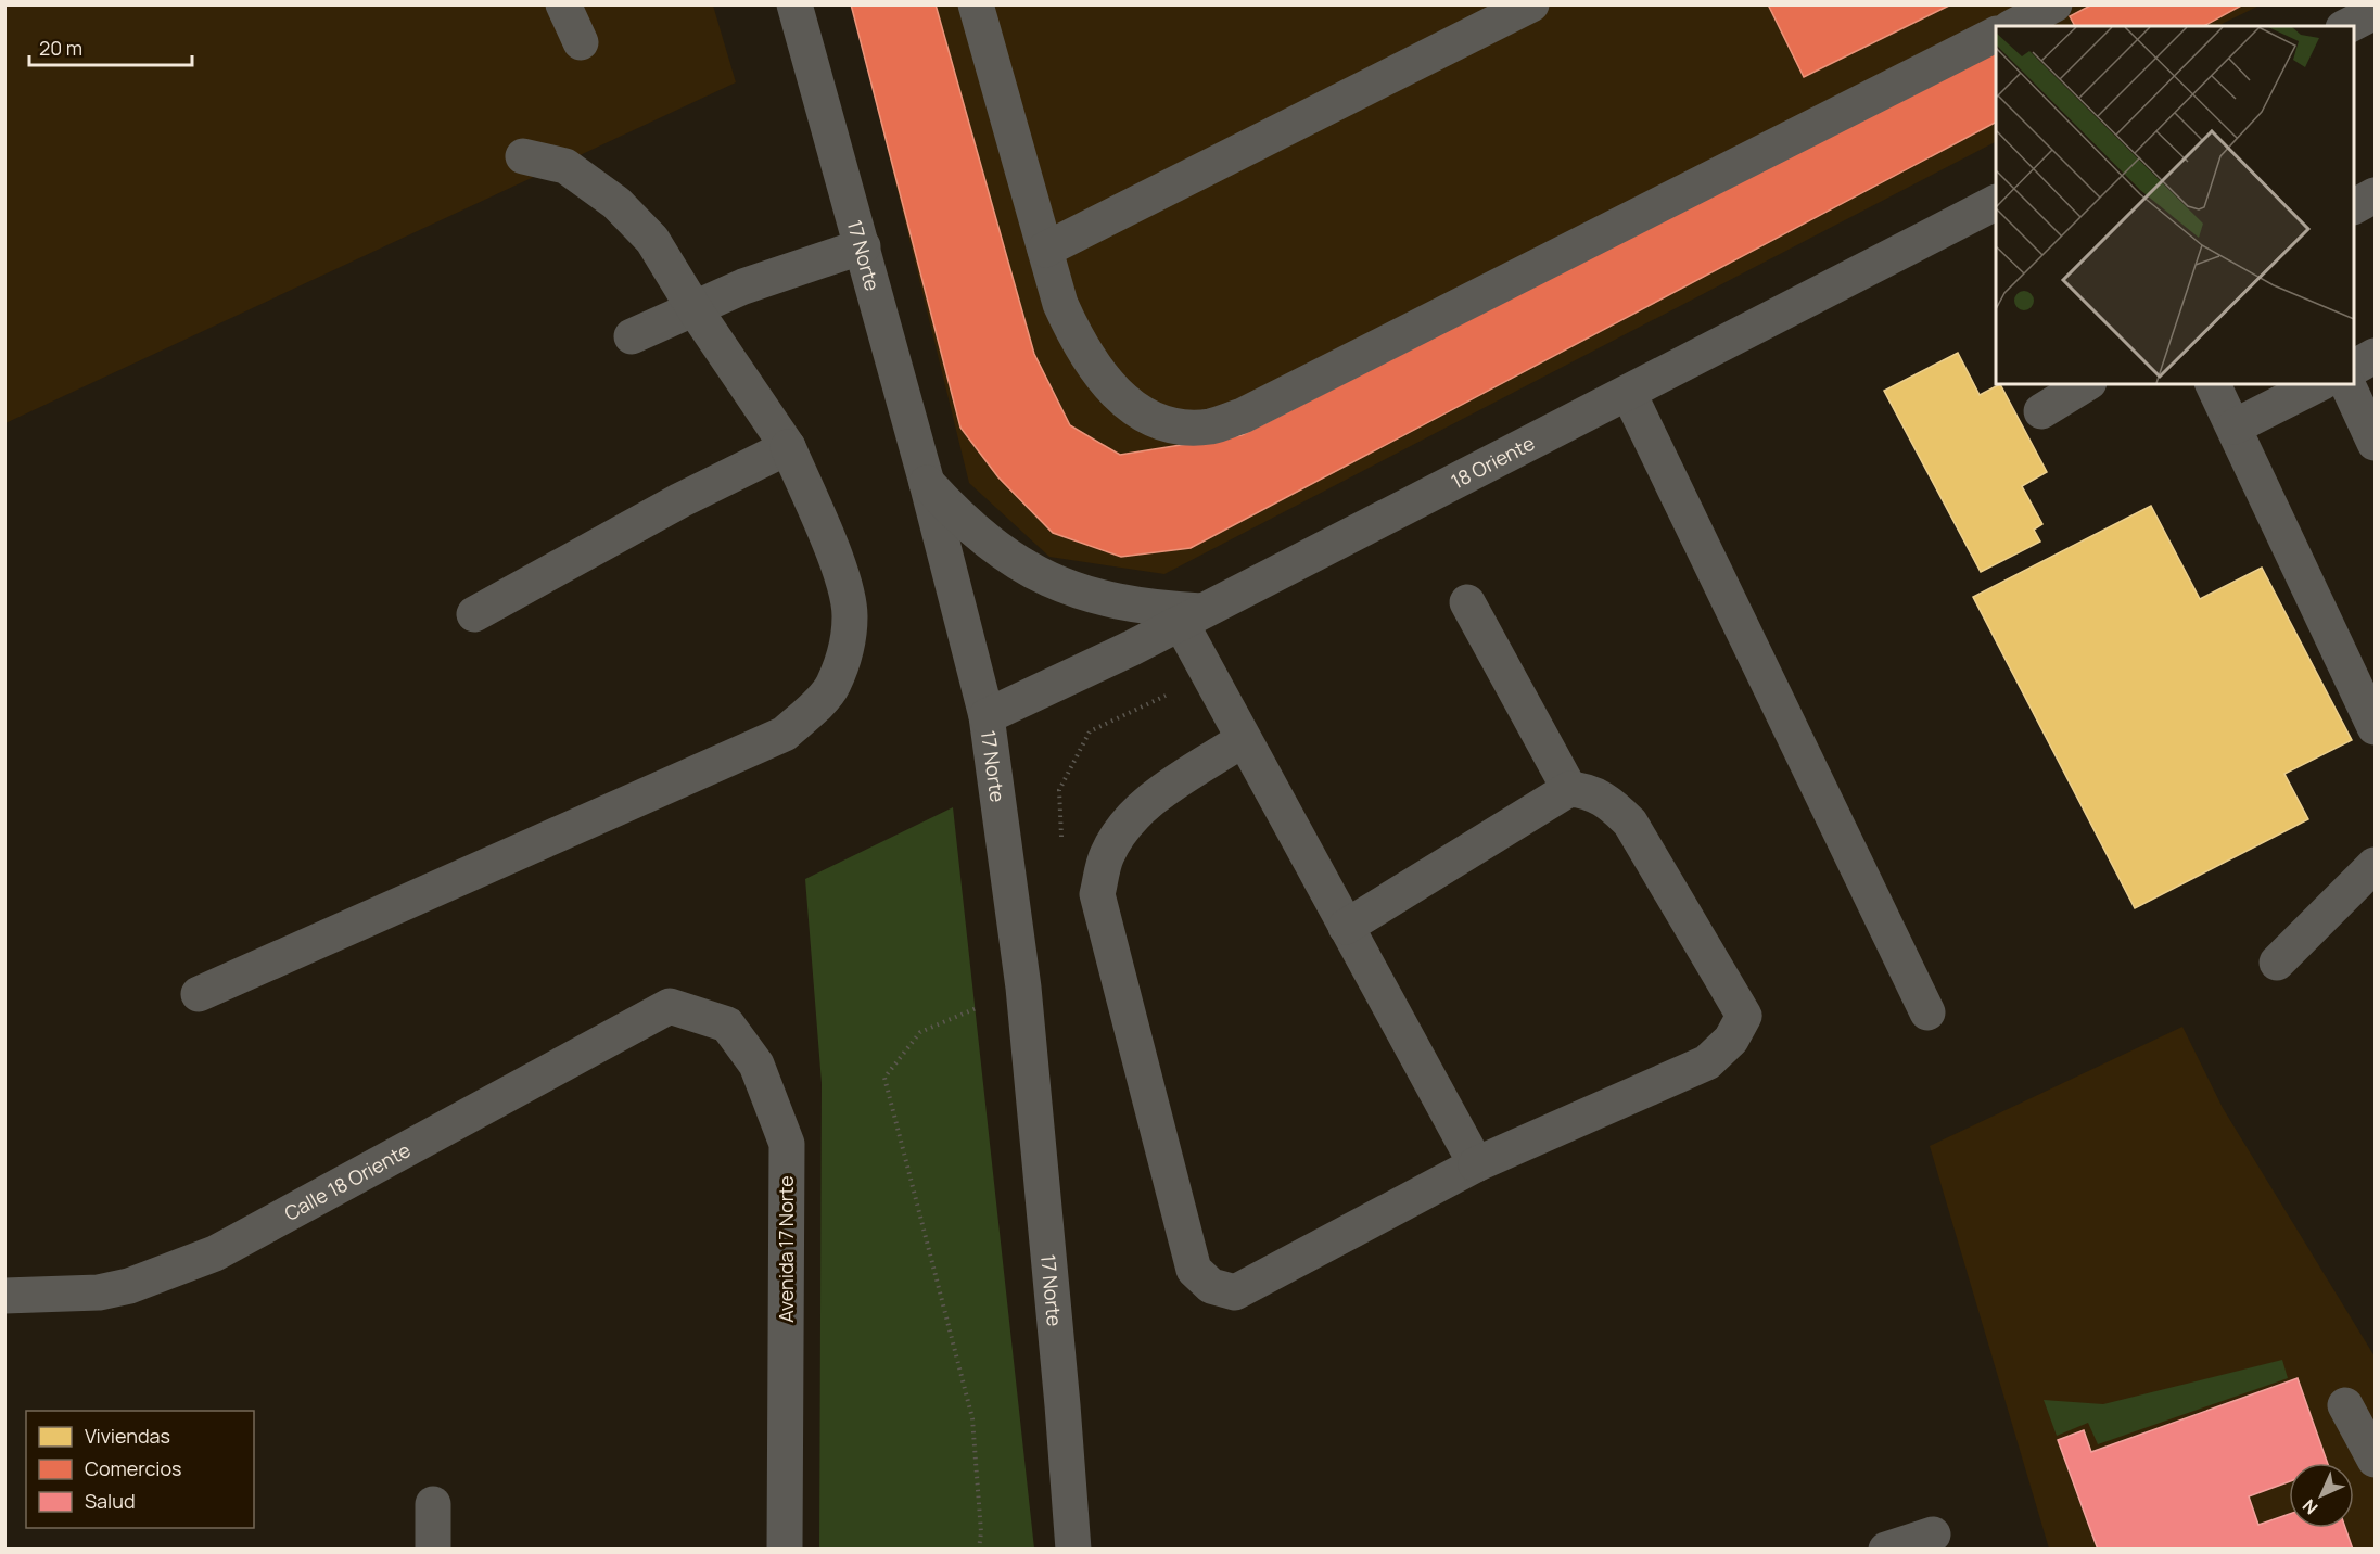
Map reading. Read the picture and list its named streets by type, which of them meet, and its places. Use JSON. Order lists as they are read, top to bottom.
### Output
{
  "streets": {
    "street": [
      "17 Norte",
      "18 Oriente",
      "Calle 18 Oriente",
      "Avenida 17 Norte"
    ]
  },
  "crossings": [
    ["17 Norte", "18 Oriente"],
    ["Calle 18 Oriente", "Avenida 17 Norte"]
  ],
  "legend": ["Viviendas", "Comercios", "Salud"],
  "scale_bar": "20 m",
  "north": "bottom left"
}
